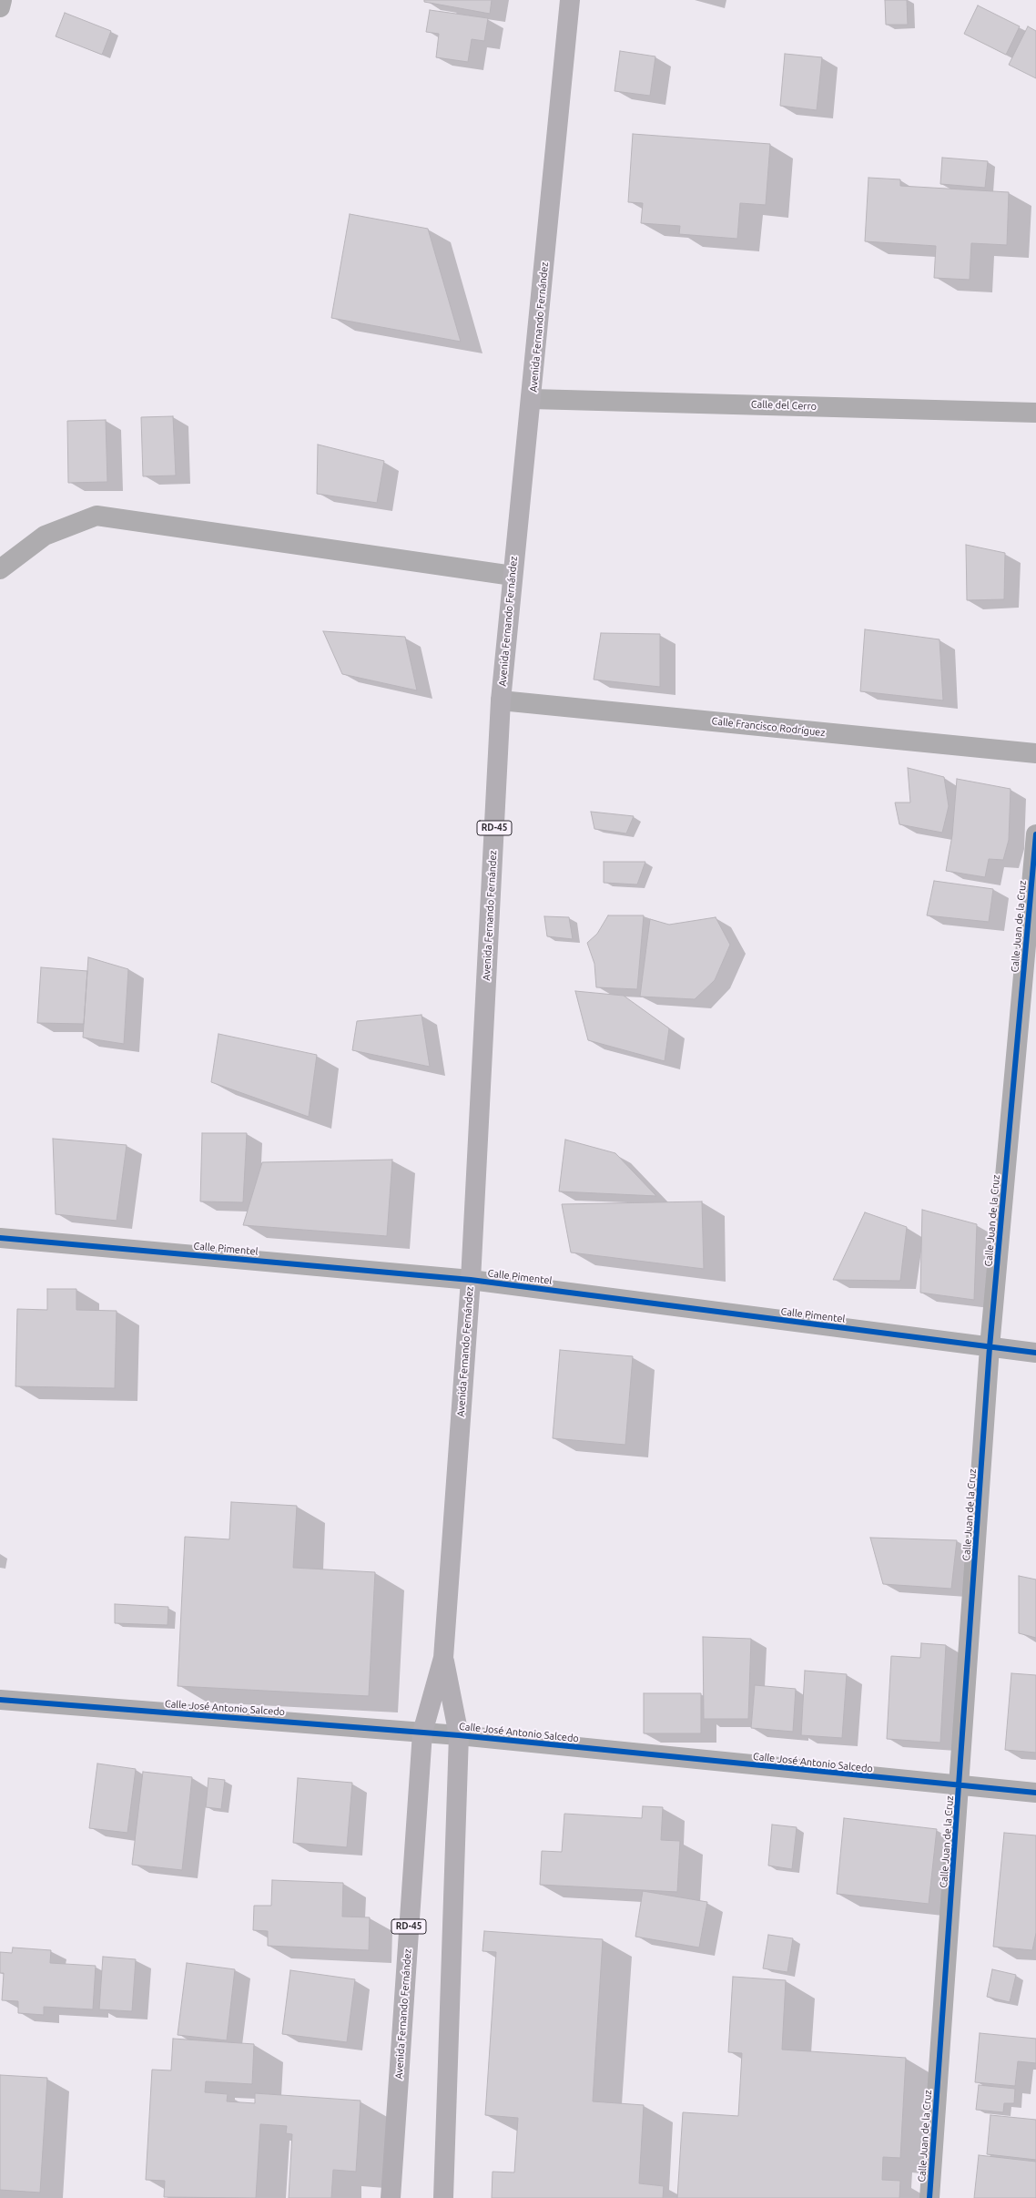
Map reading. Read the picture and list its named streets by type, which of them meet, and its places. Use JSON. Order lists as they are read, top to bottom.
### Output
{
  "streets": {
    "main road": ["Avenida Fernando Fernández", "RD-45"],
    "street": [
      "Calle del Cerro",
      "Calle Francisco Rodríguez",
      "Calle Juan de la Cruz",
      "Calle Pimentel",
      "Calle José Antonio Salcedo"
    ]
  },
  "crossings": [
    ["Avenida Fernando Fernández", "Calle del Cerro"],
    ["Avenida Fernando Fernández", "Calle Francisco Rodríguez"],
    ["Avenida Fernando Fernández", "Calle Pimentel"],
    ["Avenida Fernando Fernández", "Calle José Antonio Salcedo"],
    ["Calle Juan de la Cruz", "Calle Pimentel"],
    ["Calle Juan de la Cruz", "Calle José Antonio Salcedo"]
  ]
}
